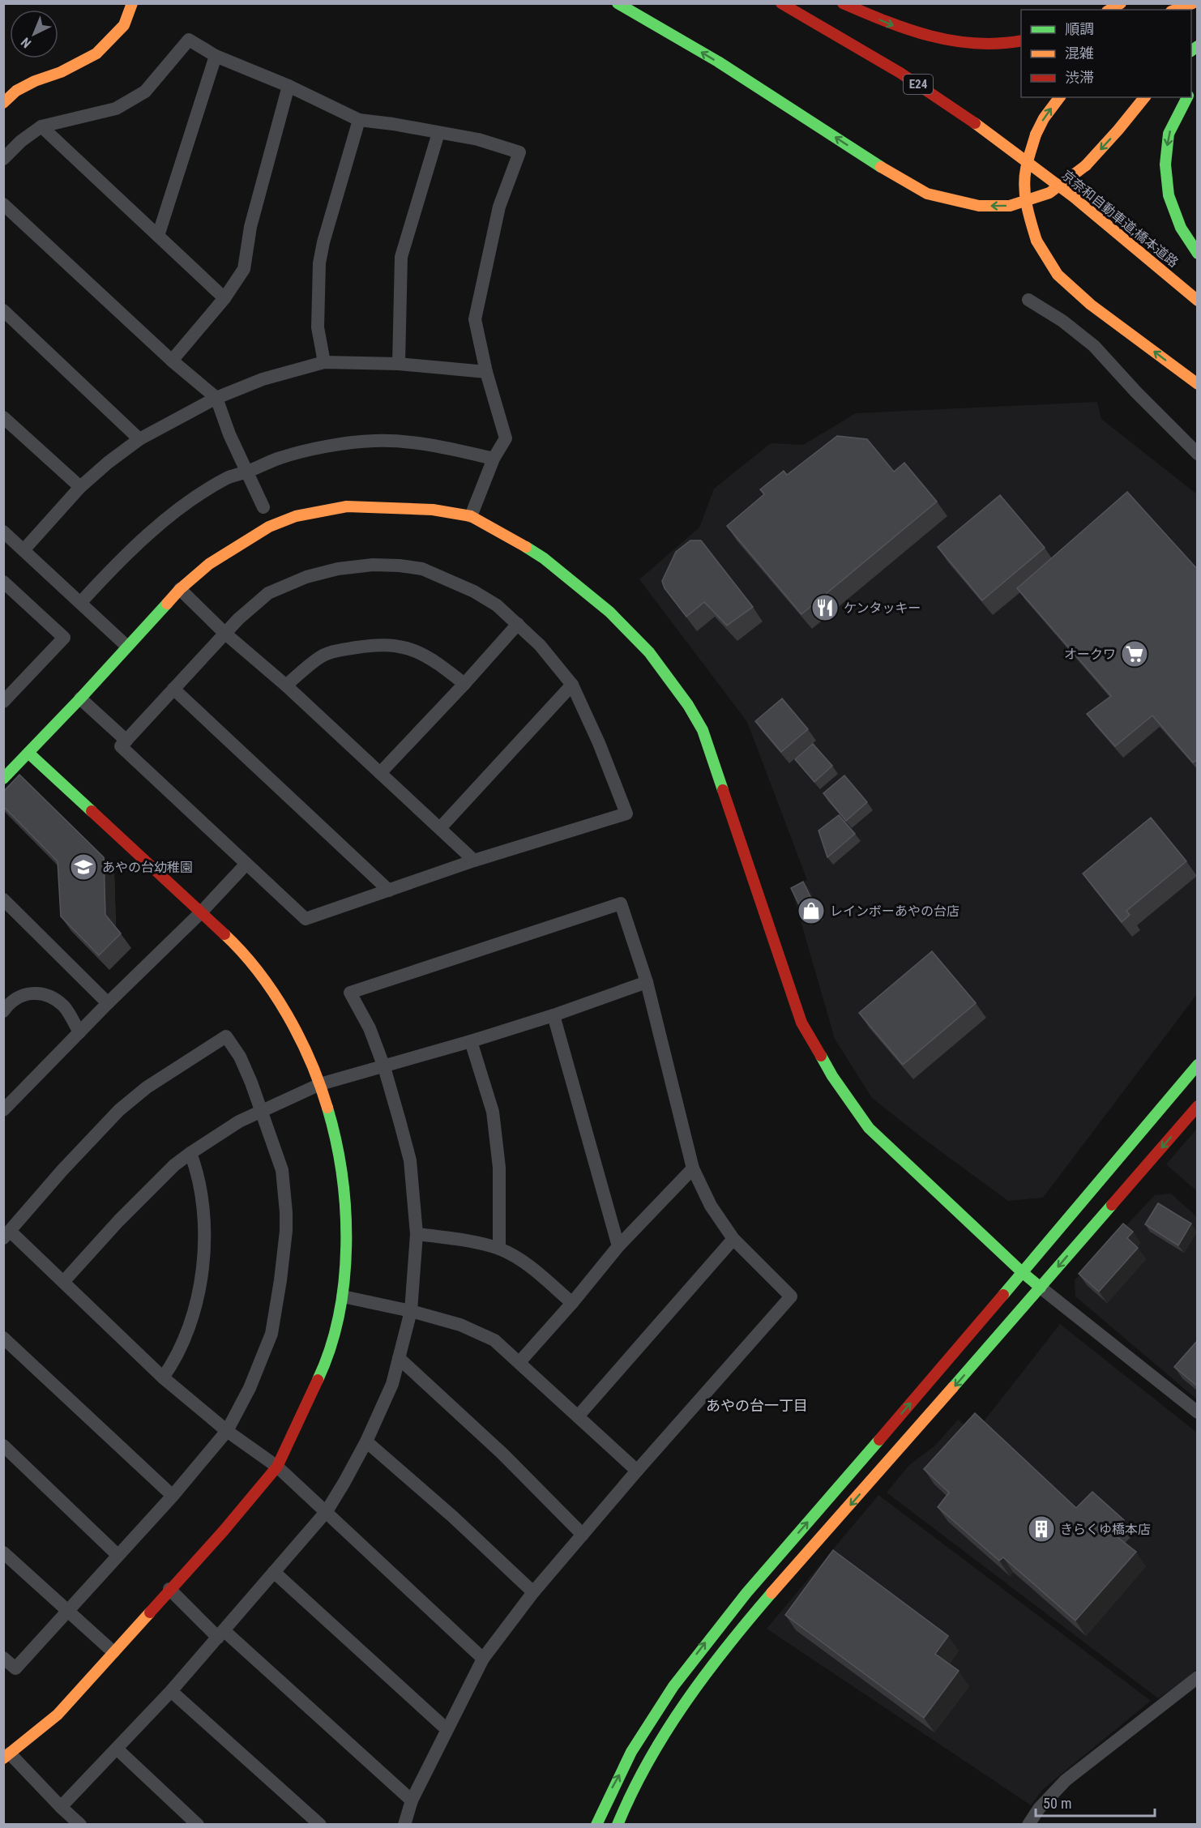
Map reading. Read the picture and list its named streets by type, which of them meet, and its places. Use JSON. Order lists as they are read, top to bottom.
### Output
{
  "streets": {
    "main road": ["E24", "京奈和自動車道;橋本道路"]
  },
  "districts": ["あやの台一丁目"],
  "places": {
    "restaurant": ["ケンタッキー"],
    "supermarket": ["オークワ"],
    "school or university": ["あやの台幼稚園"],
    "shop": ["レインボーあやの台店"],
    "building": ["きらくゆ橋本店"]
  },
  "legend": ["順調", "混雑", "渋滞"],
  "scale_bar": "50 m",
  "north": "bottom left"
}
